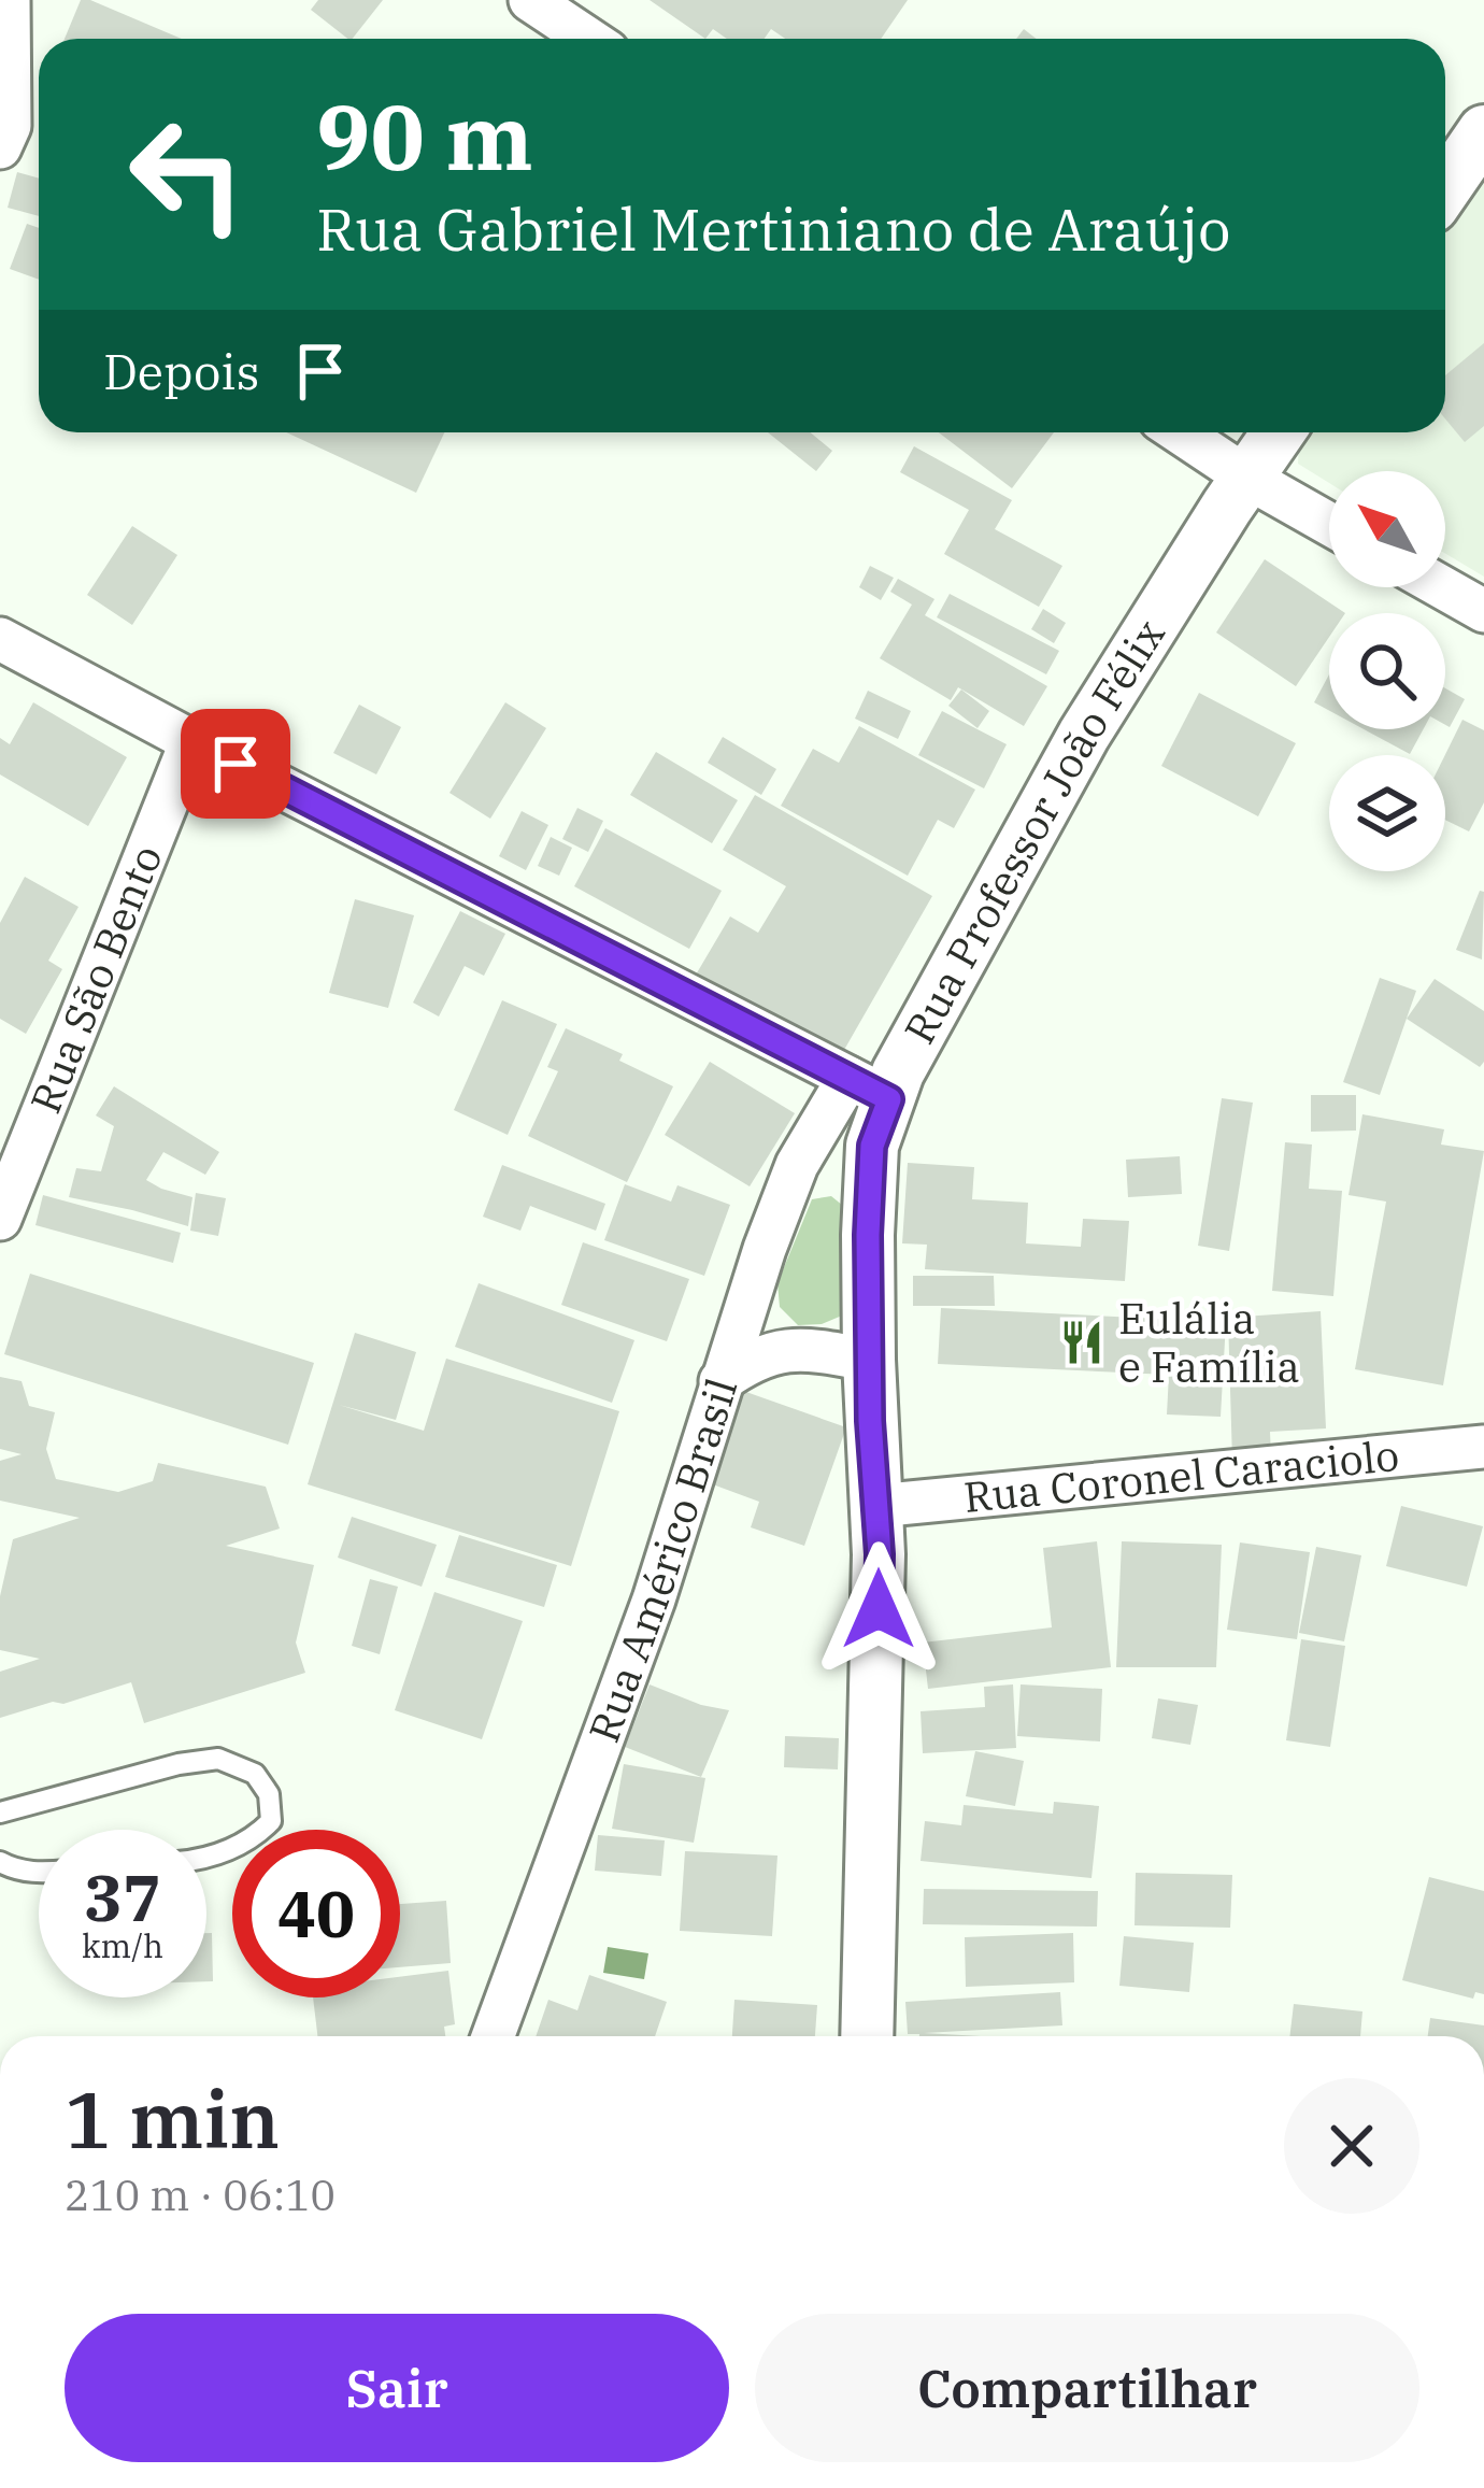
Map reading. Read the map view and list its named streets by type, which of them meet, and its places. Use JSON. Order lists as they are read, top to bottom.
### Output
{
  "streets": {
    "street": [
      "Rua Professor João Félix",
      "Rua São Bento",
      "Rua Coronel Caraciolo",
      "Rua Américo Brasil"
    ]
  },
  "crossings": [
    ["Rua Professor João Félix", "Rua Coronel Caraciolo"],
    ["Rua Professor João Félix", "Rua Américo Brasil"]
  ],
  "places": {
    "restaurant": ["Eulália e Família"]
  },
  "north": "top left",
  "page": {
    "turn": ["90 m", "Rua Gabriel Mertiniano de Araújo"],
    "then": "Depois",
    "speed": "37 km/h",
    "limit": "40",
    "heading": ["1 min", "210 m · 06:10"],
    "buttons": ["Sair", "Compartilhar"]
  }
}
